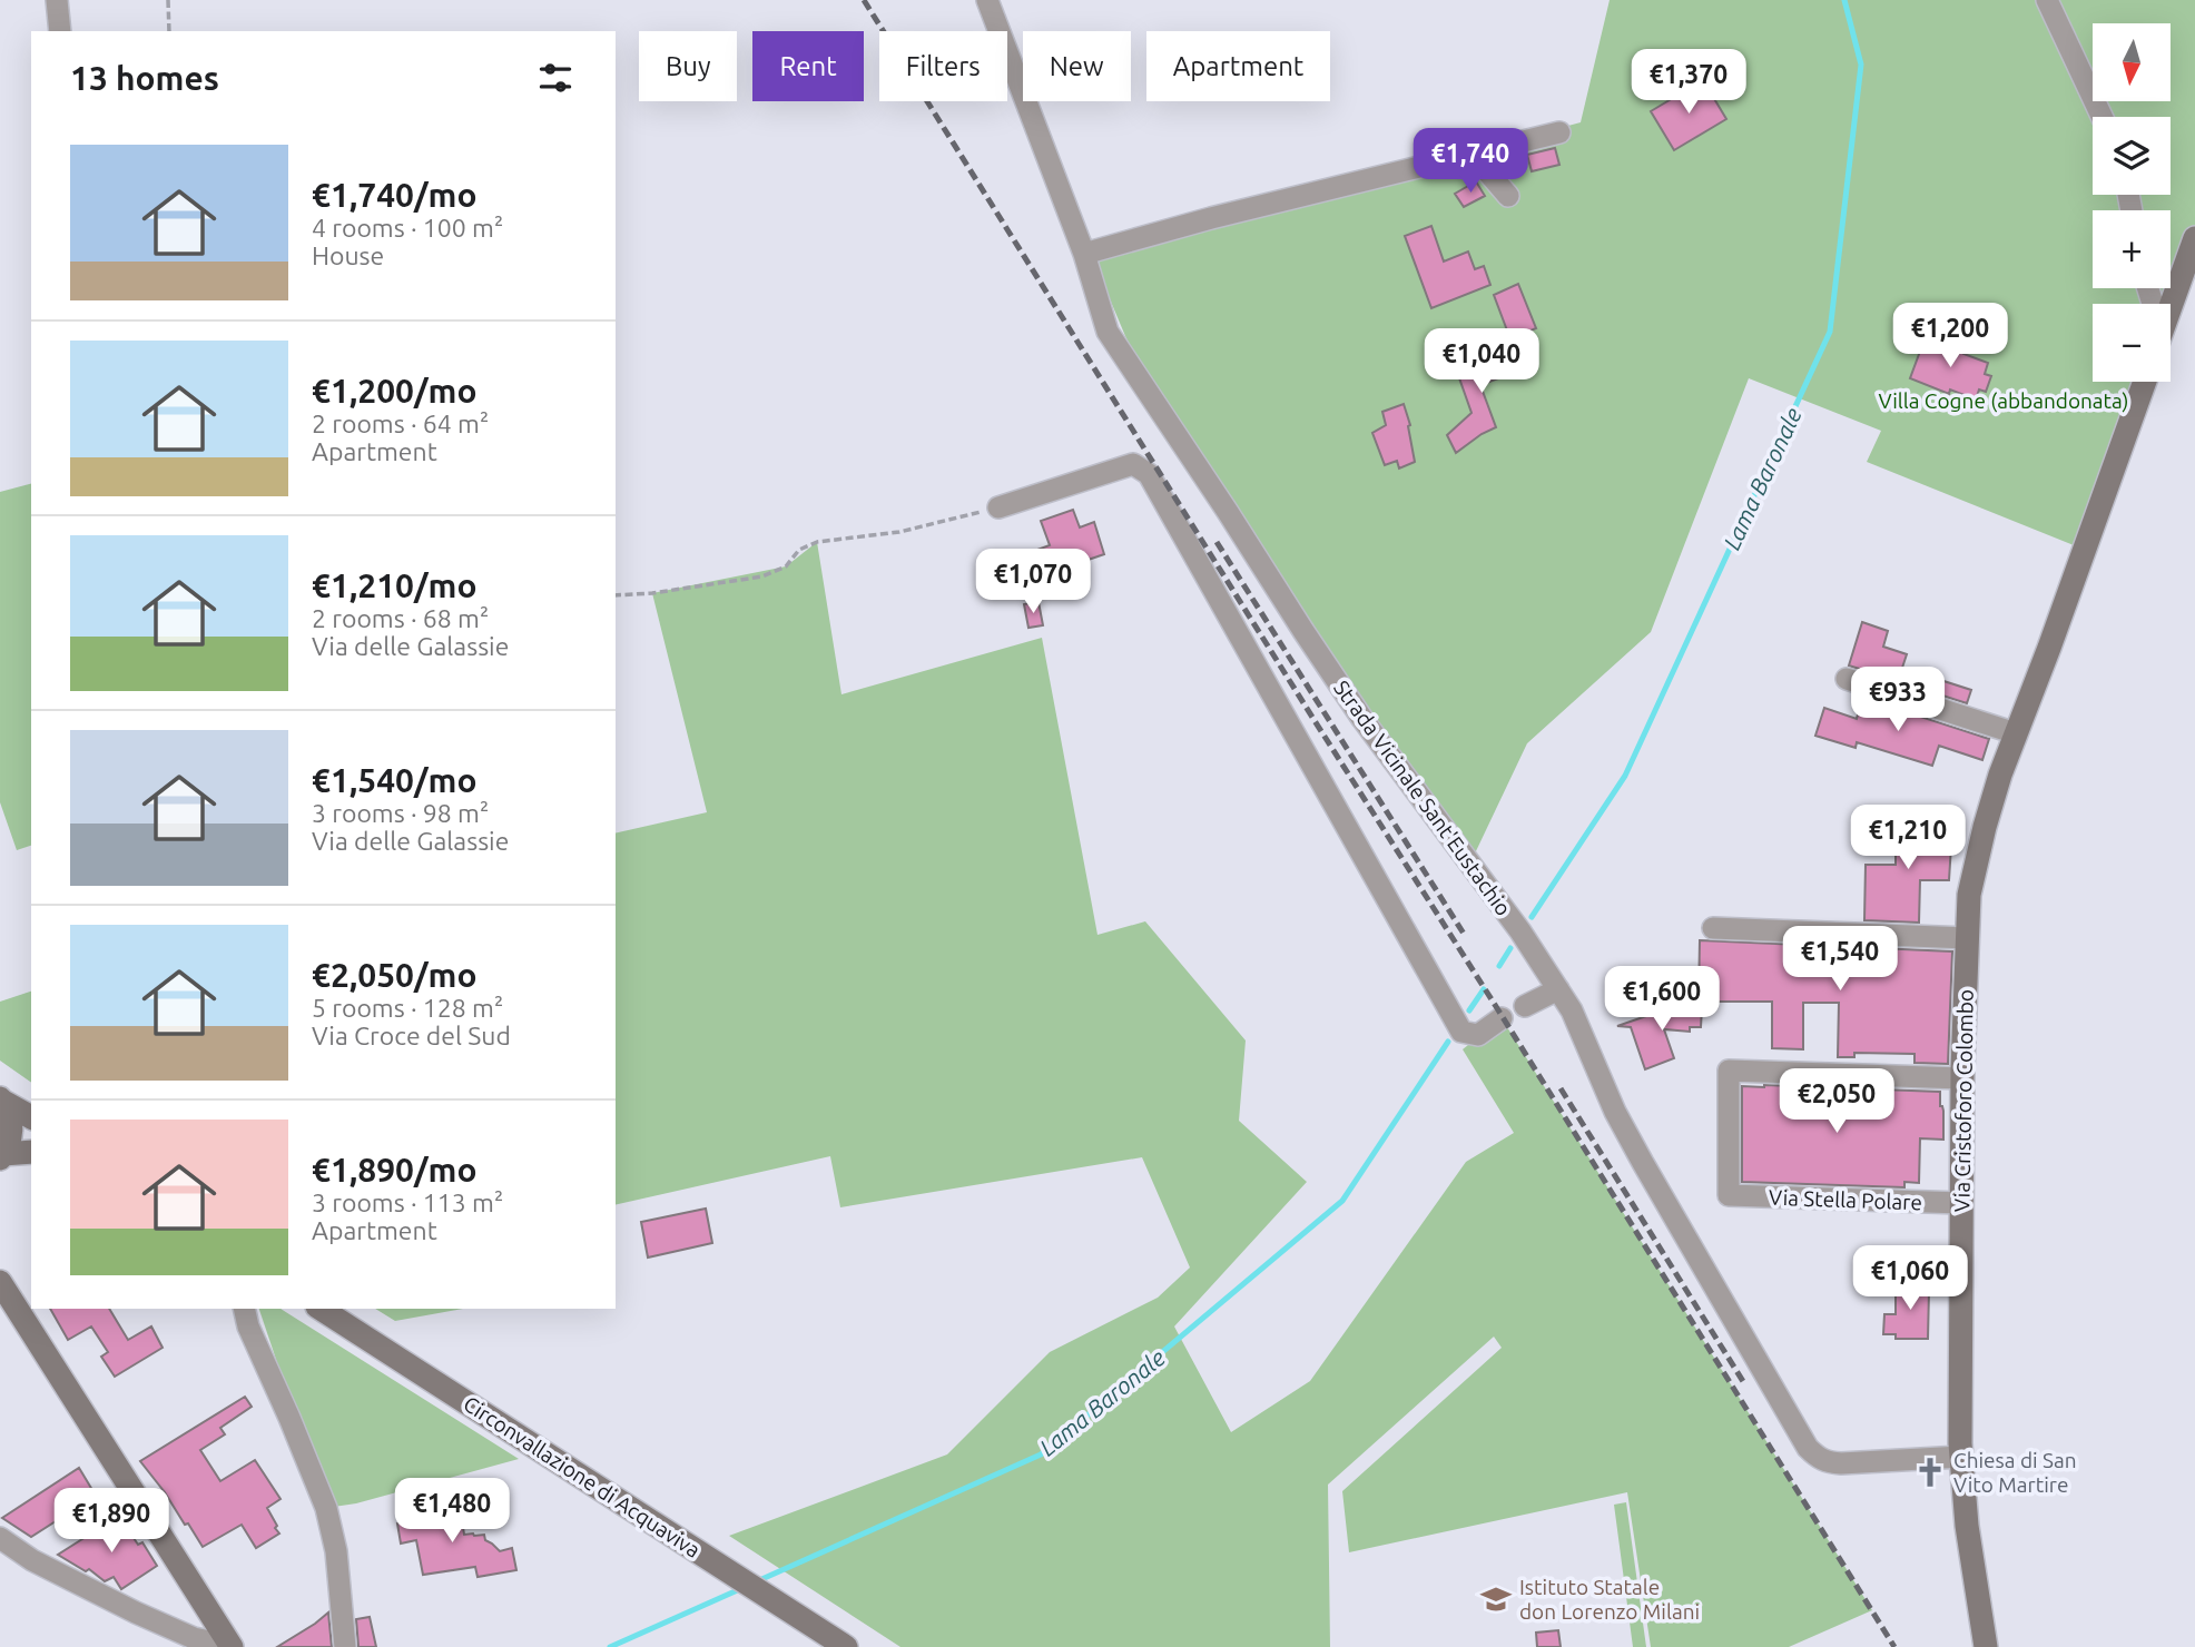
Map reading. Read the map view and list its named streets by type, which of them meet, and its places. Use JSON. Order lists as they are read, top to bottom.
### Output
{
  "streets": {
    "main road": ["Via Cristoforo Colombo", "Circonvallazione di Acquaviva"],
    "street": ["Strada Vicinale Sant'Eustachio", "Via Stella Polare"]
  },
  "crossings": [
    ["Strada Vicinale Sant'Eustachio", "Via Cristoforo Colombo"],
    ["Via Cristoforo Colombo", "Via Stella Polare"]
  ],
  "water": ["Lama Baronale"],
  "parks": ["Villa Cogne (abbandonata)"],
  "places": {
    "church": ["Chiesa di San Vito Martire"],
    "school or university": ["Istituto Statale don Lorenzo Milani"]
  },
  "north": "bottom",
  "page": {
    "map_buttons": ["+", "−"],
    "chip": [
      "Buy",
      "Rent",
      "Filters",
      "New",
      "Apartment"
    ],
    "heading": "13 homes",
    "price": [
      "€1,370",
      "€1,740",
      "€1,200",
      "€1,040",
      "€1,070",
      "€933",
      "€1,210",
      "€1,540",
      "€1,600",
      "€2,050",
      "€1,060",
      "€1,480",
      "€1,890"
    ],
    "list": [
      {
        "name": "€1,740/mo",
        "note": "4 rooms · 100 m² · House"
      },
      {
        "name": "€1,200/mo",
        "note": "2 rooms · 64 m² · Apartment"
      },
      {
        "name": "€1,210/mo",
        "note": "2 rooms · 68 m² · Via delle Galassie"
      },
      {
        "name": "€1,540/mo",
        "note": "3 rooms · 98 m² · Via delle Galassie"
      },
      {
        "name": "€2,050/mo",
        "note": "5 rooms · 128 m² · Via Croce del Sud"
      },
      {
        "name": "€1,890/mo",
        "note": "3 rooms · 113 m² · Apartment"
      }
    ]
  }
}
